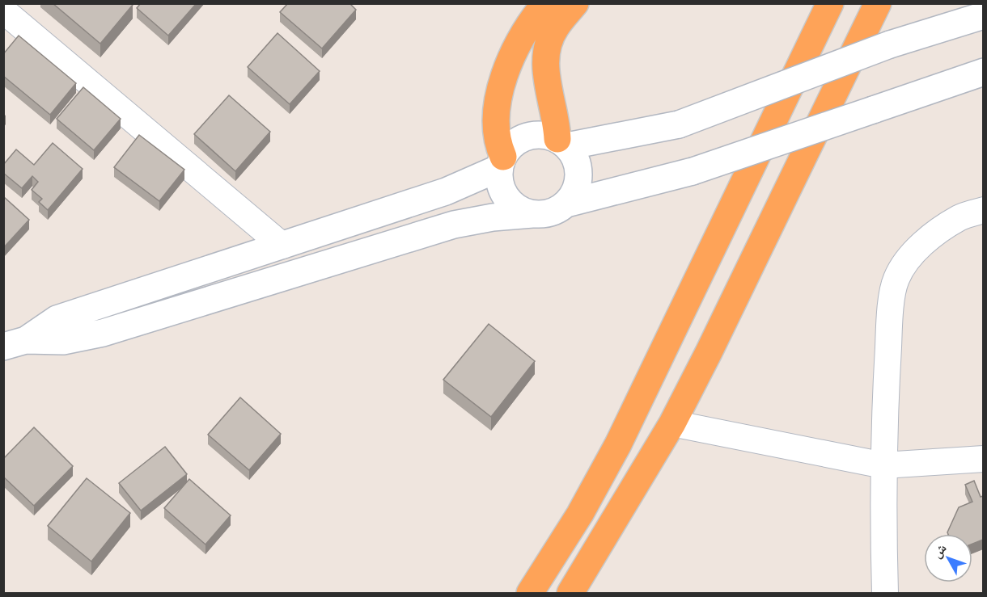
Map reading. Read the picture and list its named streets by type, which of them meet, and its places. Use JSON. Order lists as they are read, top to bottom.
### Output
{
  "north": "top left"
}
